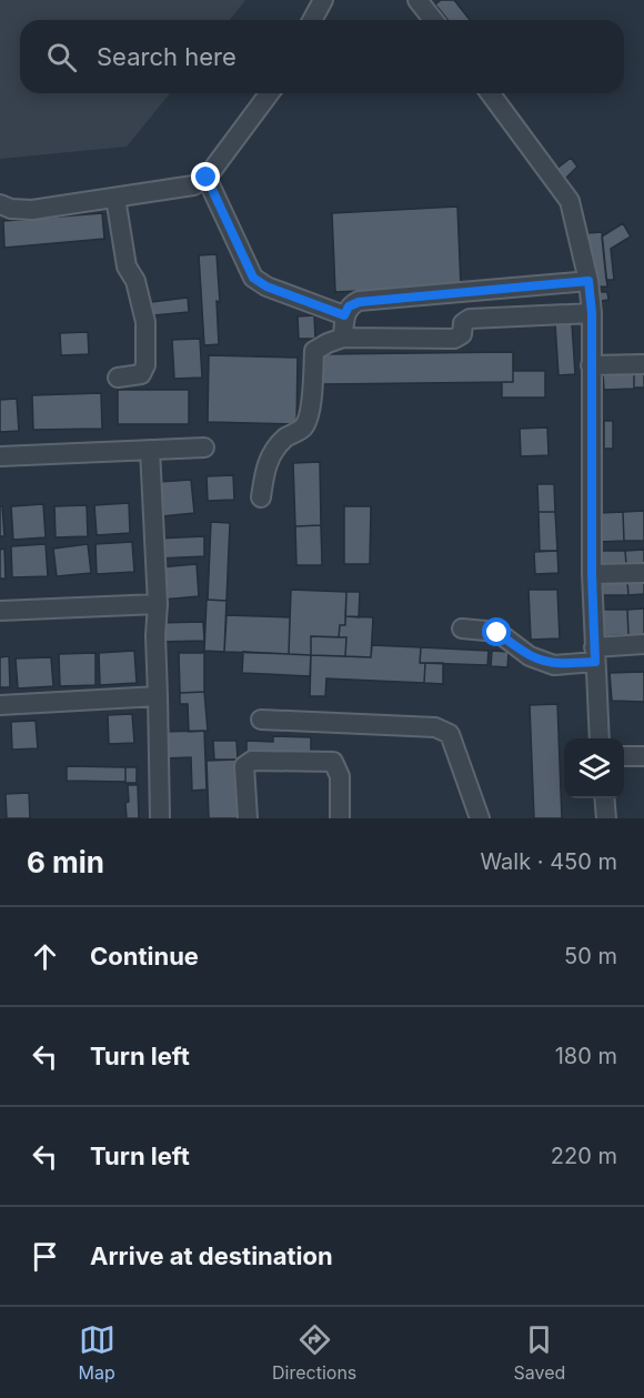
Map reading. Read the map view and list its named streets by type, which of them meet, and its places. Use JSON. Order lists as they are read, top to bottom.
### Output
{
  "page": {
    "search": "Search here",
    "heading": ["6 min", "Walk · 450 m"],
    "list": [
      ["Continue", "50 m"],
      ["Turn left", "180 m"],
      ["Turn left", "220 m"],
      "Arrive at destination"
    ],
    "nav": ["Map", "Directions", "Saved"]
  }
}
